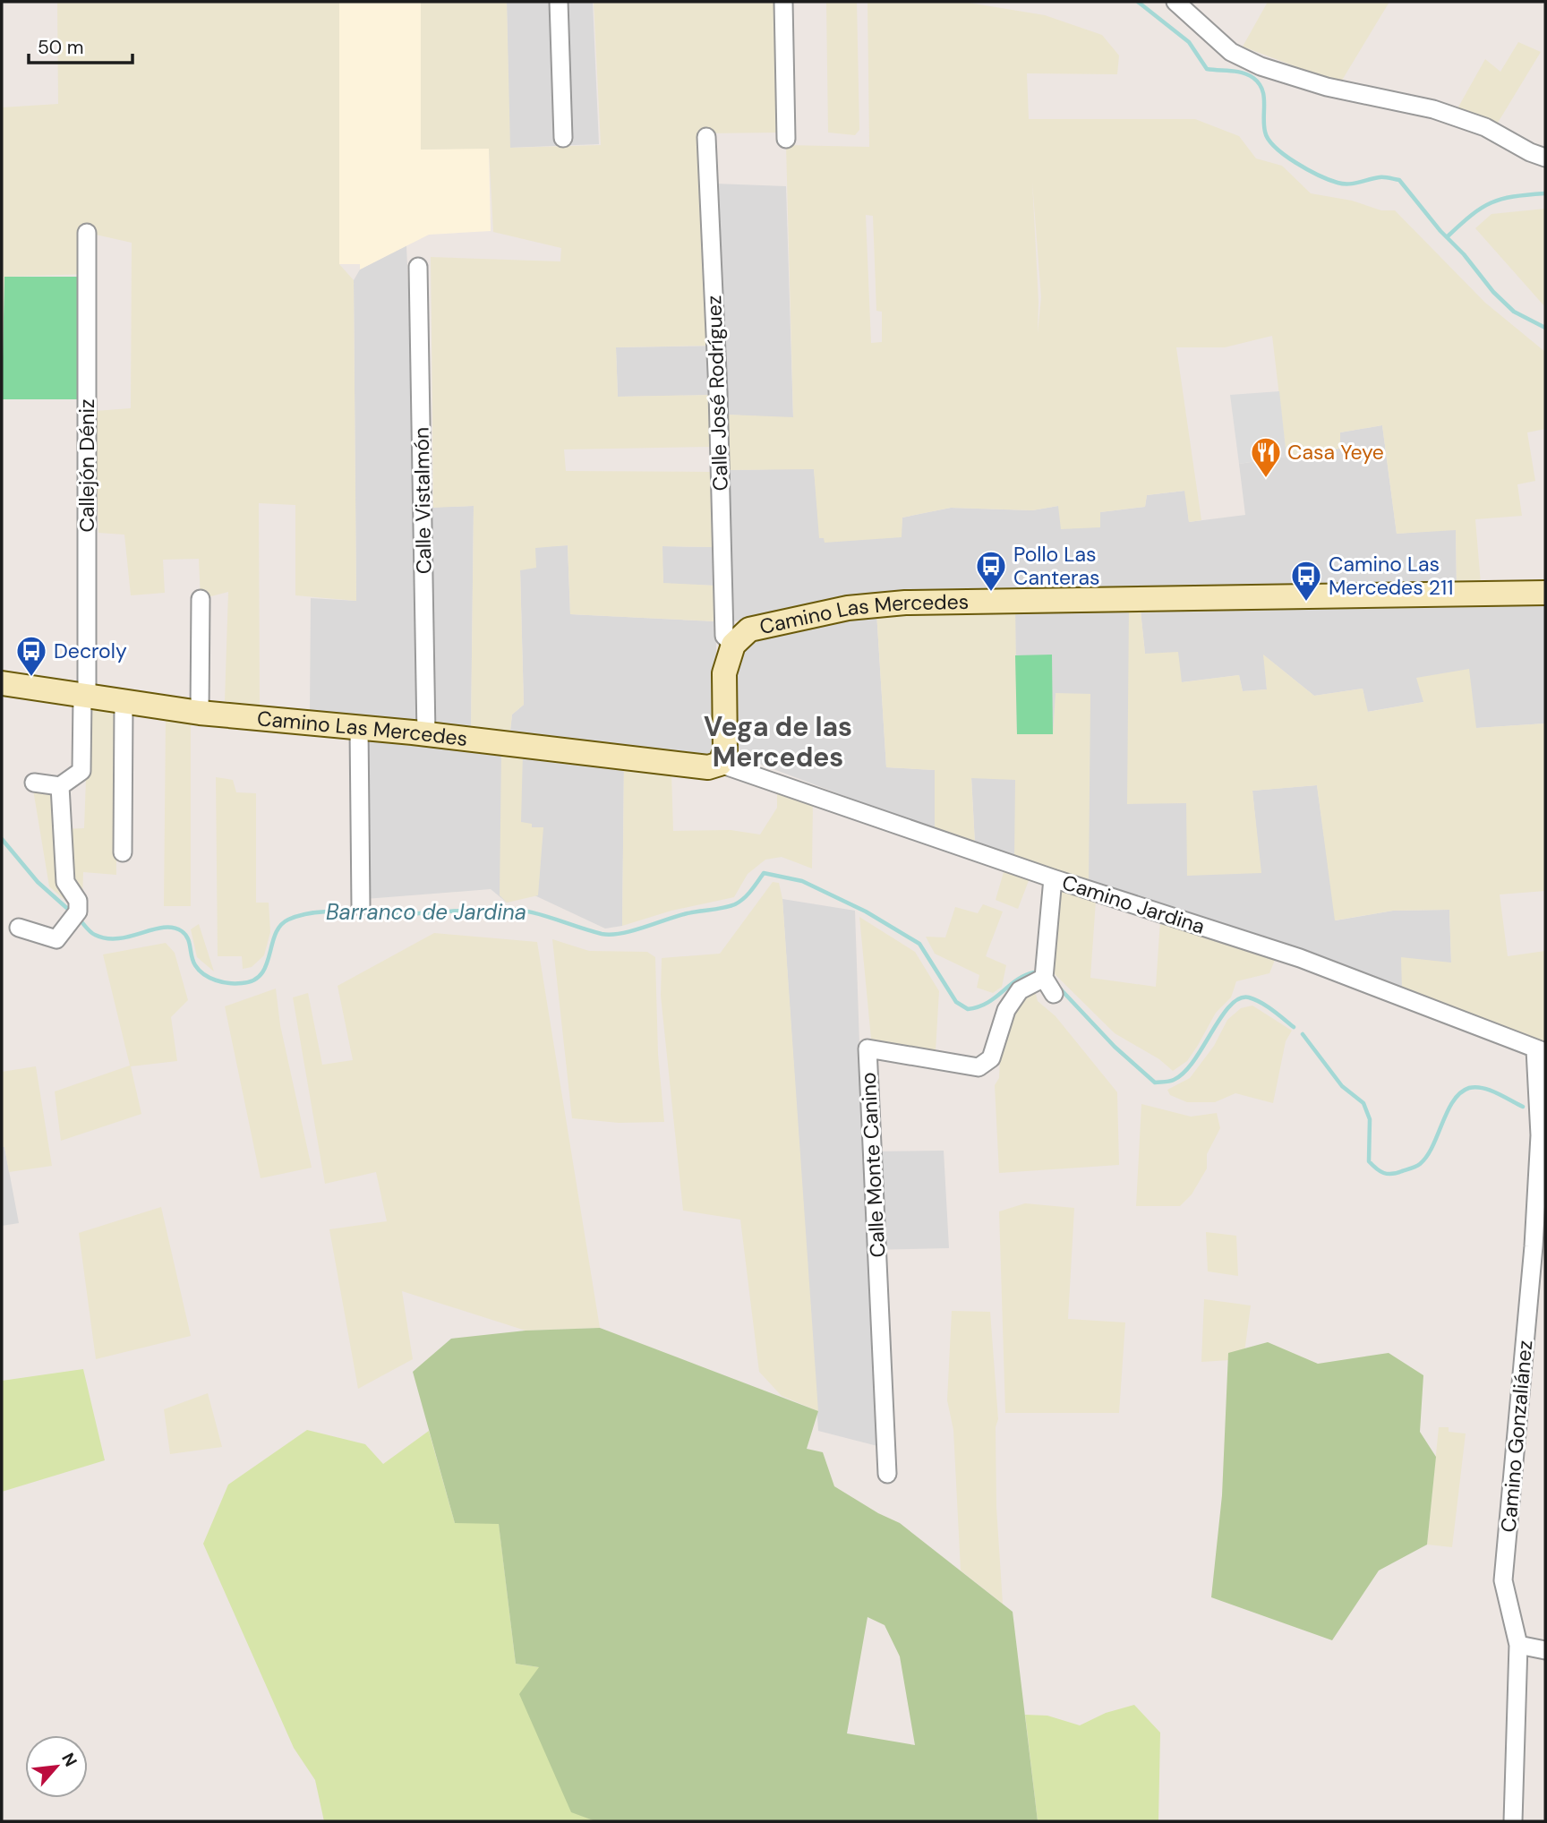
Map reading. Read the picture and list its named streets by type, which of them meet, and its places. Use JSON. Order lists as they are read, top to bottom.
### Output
{
  "streets": {
    "main road": ["Camino Las Mercedes"],
    "street": [
      "Calle José Rodríguez",
      "Callejón Déniz",
      "Calle Vistalmón",
      "Camino Jardina",
      "Calle Monte Canino",
      "Camino Gonzaliánez"
    ]
  },
  "crossings": [
    ["Calle José Rodríguez", "Camino Las Mercedes"],
    ["Callejón Déniz", "Camino Las Mercedes"],
    ["Calle Vistalmón", "Camino Las Mercedes"],
    ["Camino Las Mercedes", "Camino Jardina"],
    ["Camino Jardina", "Camino Gonzaliánez"]
  ],
  "districts": ["Vega de las Mercedes"],
  "water": ["Barranco de Jardina"],
  "places": {
    "restaurant": ["Casa Yeye"],
    "bus stop": ["Pollo Las Canteras", "Camino Las Mercedes 211", "Decroly"]
  },
  "scale_bar": "50 m",
  "north": "top right"
}
